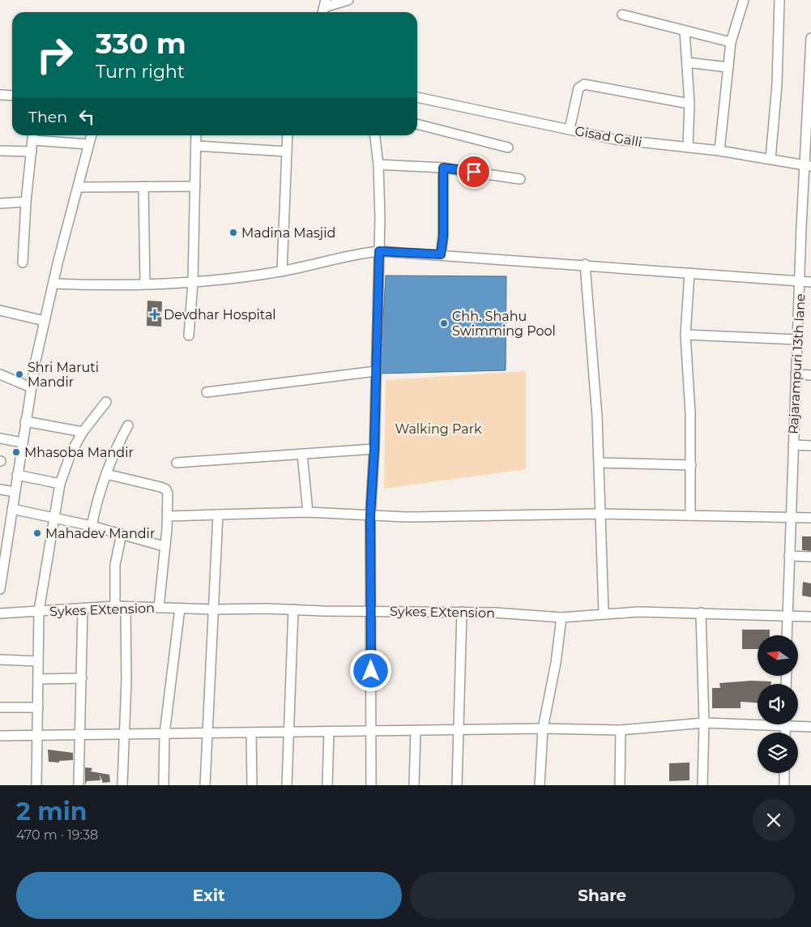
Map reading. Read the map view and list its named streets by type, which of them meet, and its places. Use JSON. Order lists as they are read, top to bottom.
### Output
{
  "streets": {
    "street": ["Gisad Galli", "Rajarampuri 13th lane", "Sykes EXtension"]
  },
  "crossings": [
    ["Gisad Galli", "Rajarampuri 13th lane"],
    ["Rajarampuri 13th lane", "Sykes EXtension"]
  ],
  "parks": ["Walking Park"],
  "places": {
    "other": [
      "Madina Masjid",
      "Chh. Shahu Swimming Pool",
      "Shri Maruti Mandir",
      "Mhasoba Mandir",
      "Mahadev Mandir"
    ],
    "health": ["Devdhar Hospital"]
  },
  "north": "left",
  "page": {
    "turn": ["330 m", "Turn right"],
    "then": "Then",
    "heading": ["2 min", "470 m · 19:38"],
    "buttons": ["Exit", "Share"]
  }
}
